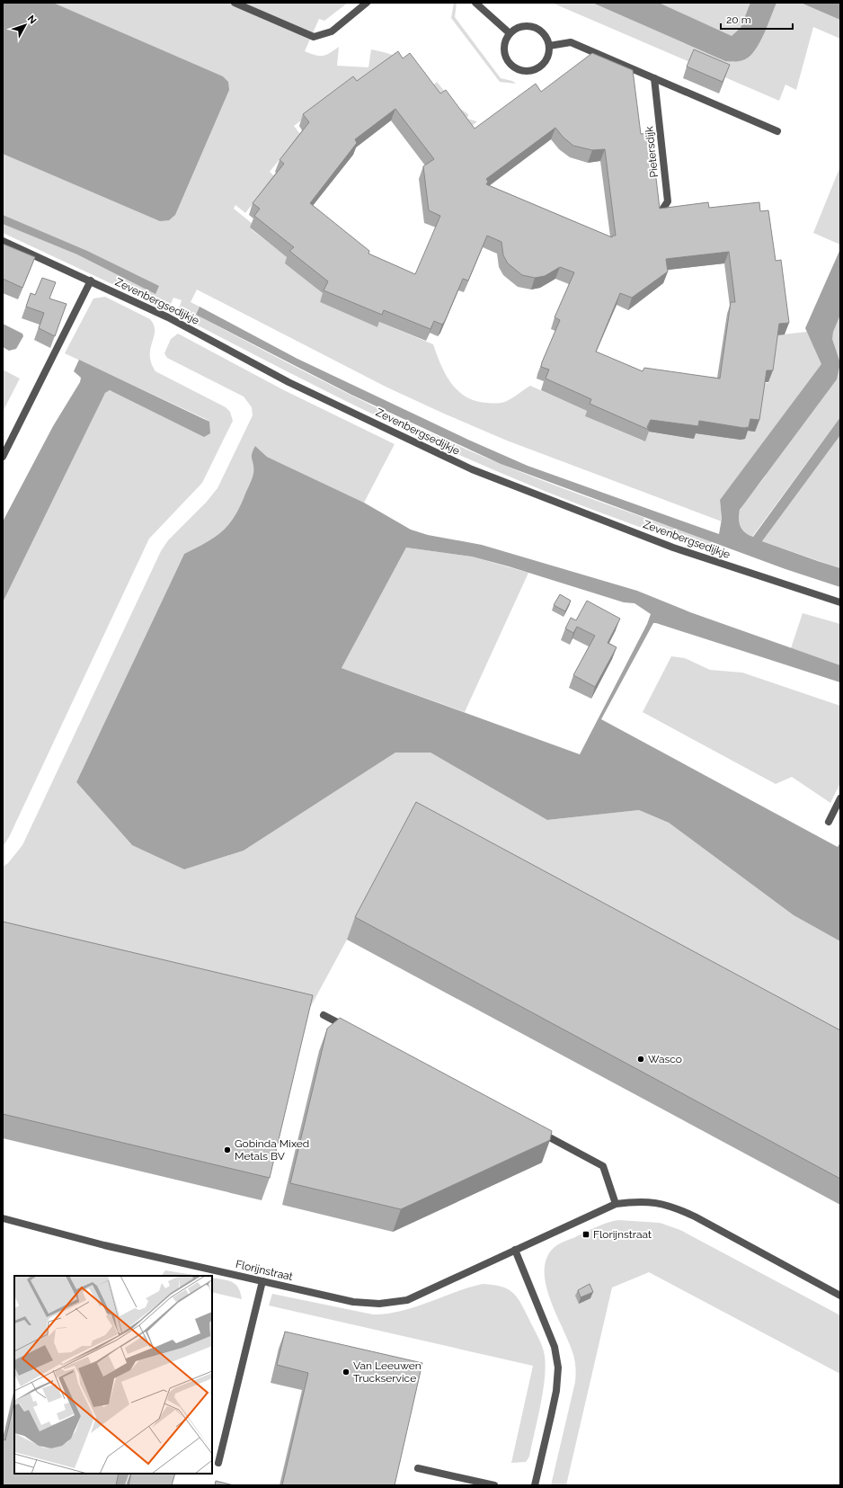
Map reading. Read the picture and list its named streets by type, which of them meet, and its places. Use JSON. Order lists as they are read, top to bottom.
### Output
{
  "streets": {
    "street": ["Pietersdijk", "Zevenbergsedijkje", "Florijnstraat"]
  },
  "places": {
    "other": ["Wasco", "Gobinda Mixed Metals BV", "Van Leeuwen Truckservice"],
    "transit": ["Florijnstraat"]
  },
  "scale_bar": "20 m",
  "north": "top right"
}
